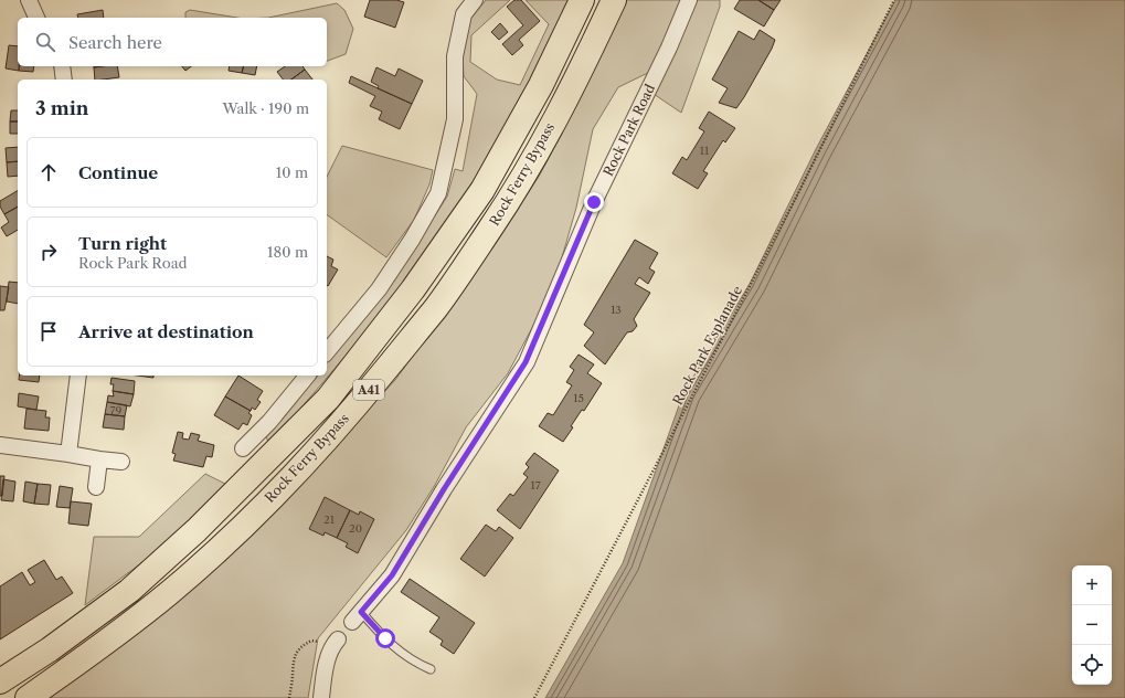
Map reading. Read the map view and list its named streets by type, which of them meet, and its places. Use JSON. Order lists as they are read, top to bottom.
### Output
{
  "streets": {
    "highway": ["Rock Ferry Bypass", "A41"],
    "street": ["Rock Park Road"],
    "path": ["Rock Park Esplanade"]
  },
  "house_numbers": [
    "11",
    "13",
    "15",
    "79",
    "17",
    "21",
    "20"
  ],
  "page": {
    "search": "Search here",
    "heading": ["3 min", "Walk · 190 m"],
    "list": [
      ["Continue", "10 m"],
      ["Turn right", "Rock Park Road", "180 m"],
      "Arrive at destination"
    ],
    "map_buttons": ["+", "−"]
  }
}
